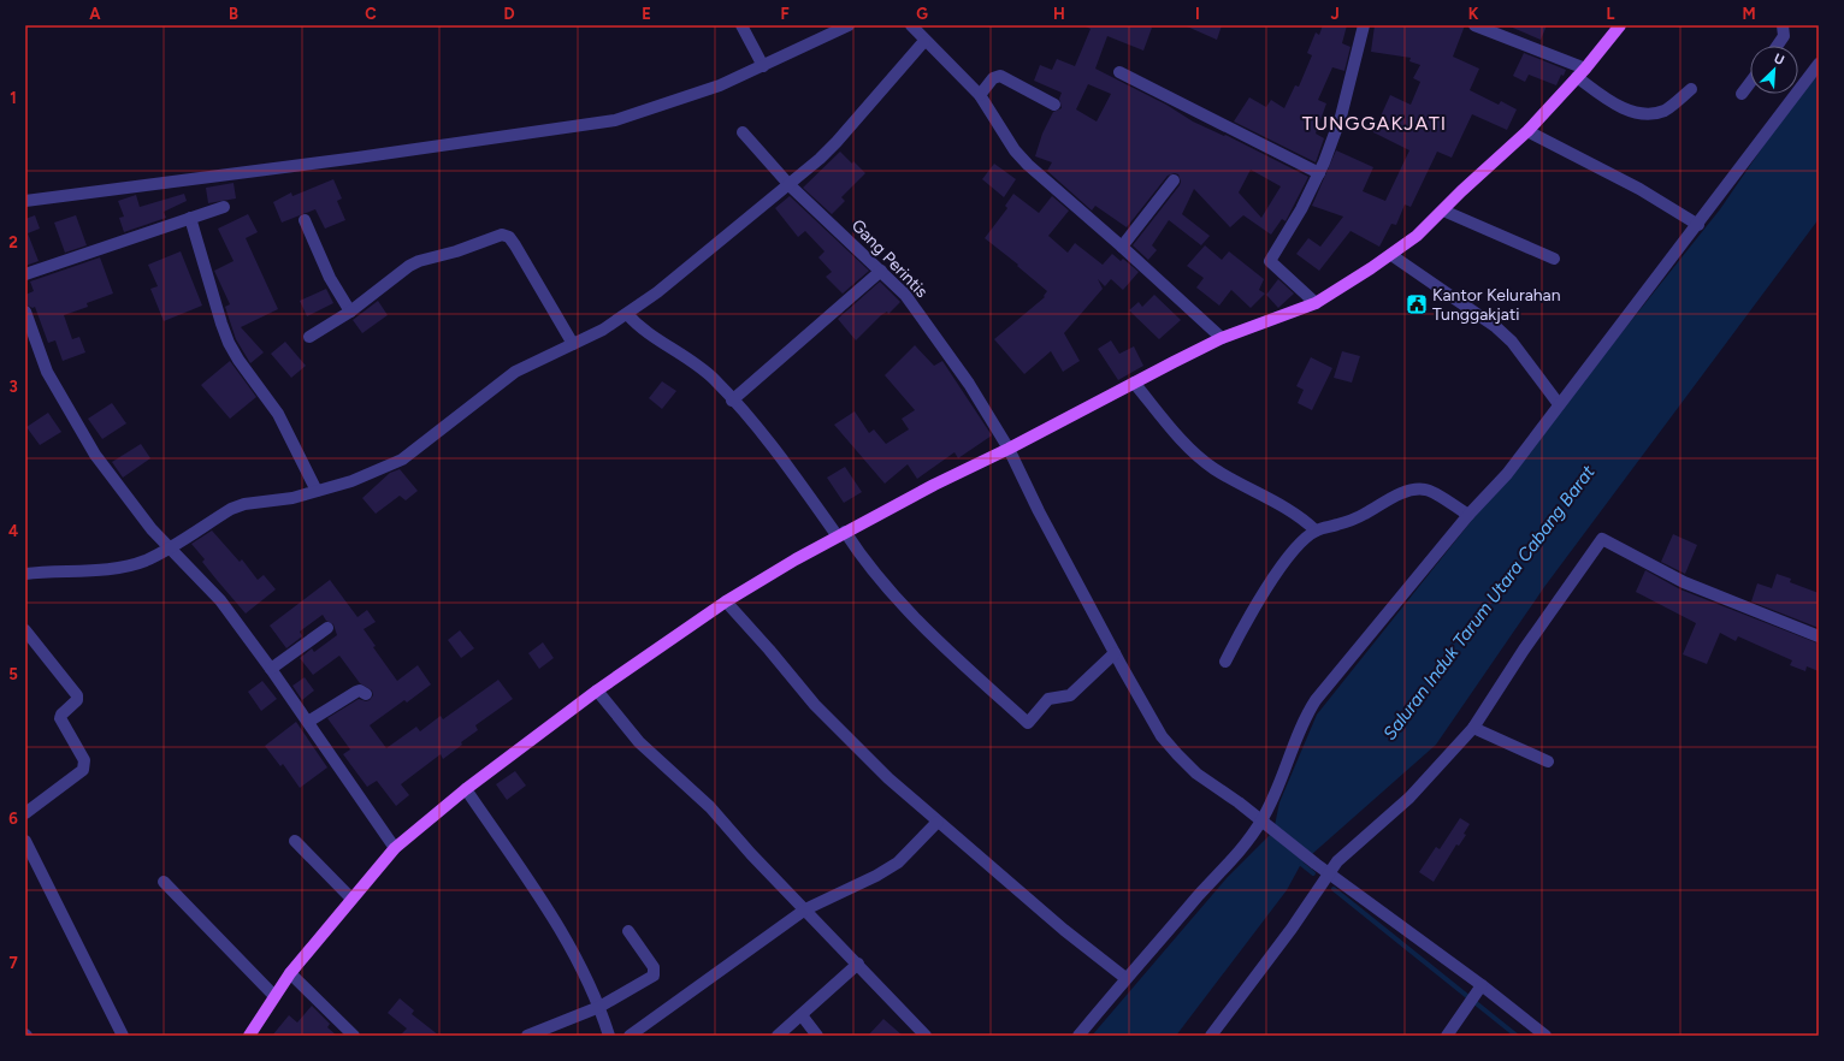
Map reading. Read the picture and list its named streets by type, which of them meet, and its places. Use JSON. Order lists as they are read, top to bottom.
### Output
{
  "streets": {
    "street": ["Gang Perintis"]
  },
  "districts": ["TUNGGAKJATI"],
  "water": ["Saluran Induk Tarum Utara Cabang Barat"],
  "places": {
    "public building": ["Kantor Kelurahan Tunggakjati"]
  },
  "north": "top right",
  "grid": {
    "columns": [
      "A",
      "B",
      "C",
      "D",
      "E",
      "F",
      "G",
      "H",
      "I",
      "J",
      "K",
      "L",
      "M"
    ],
    "rows": [
      "1",
      "2",
      "3",
      "4",
      "5",
      "6",
      "7"
    ]
  }
}
